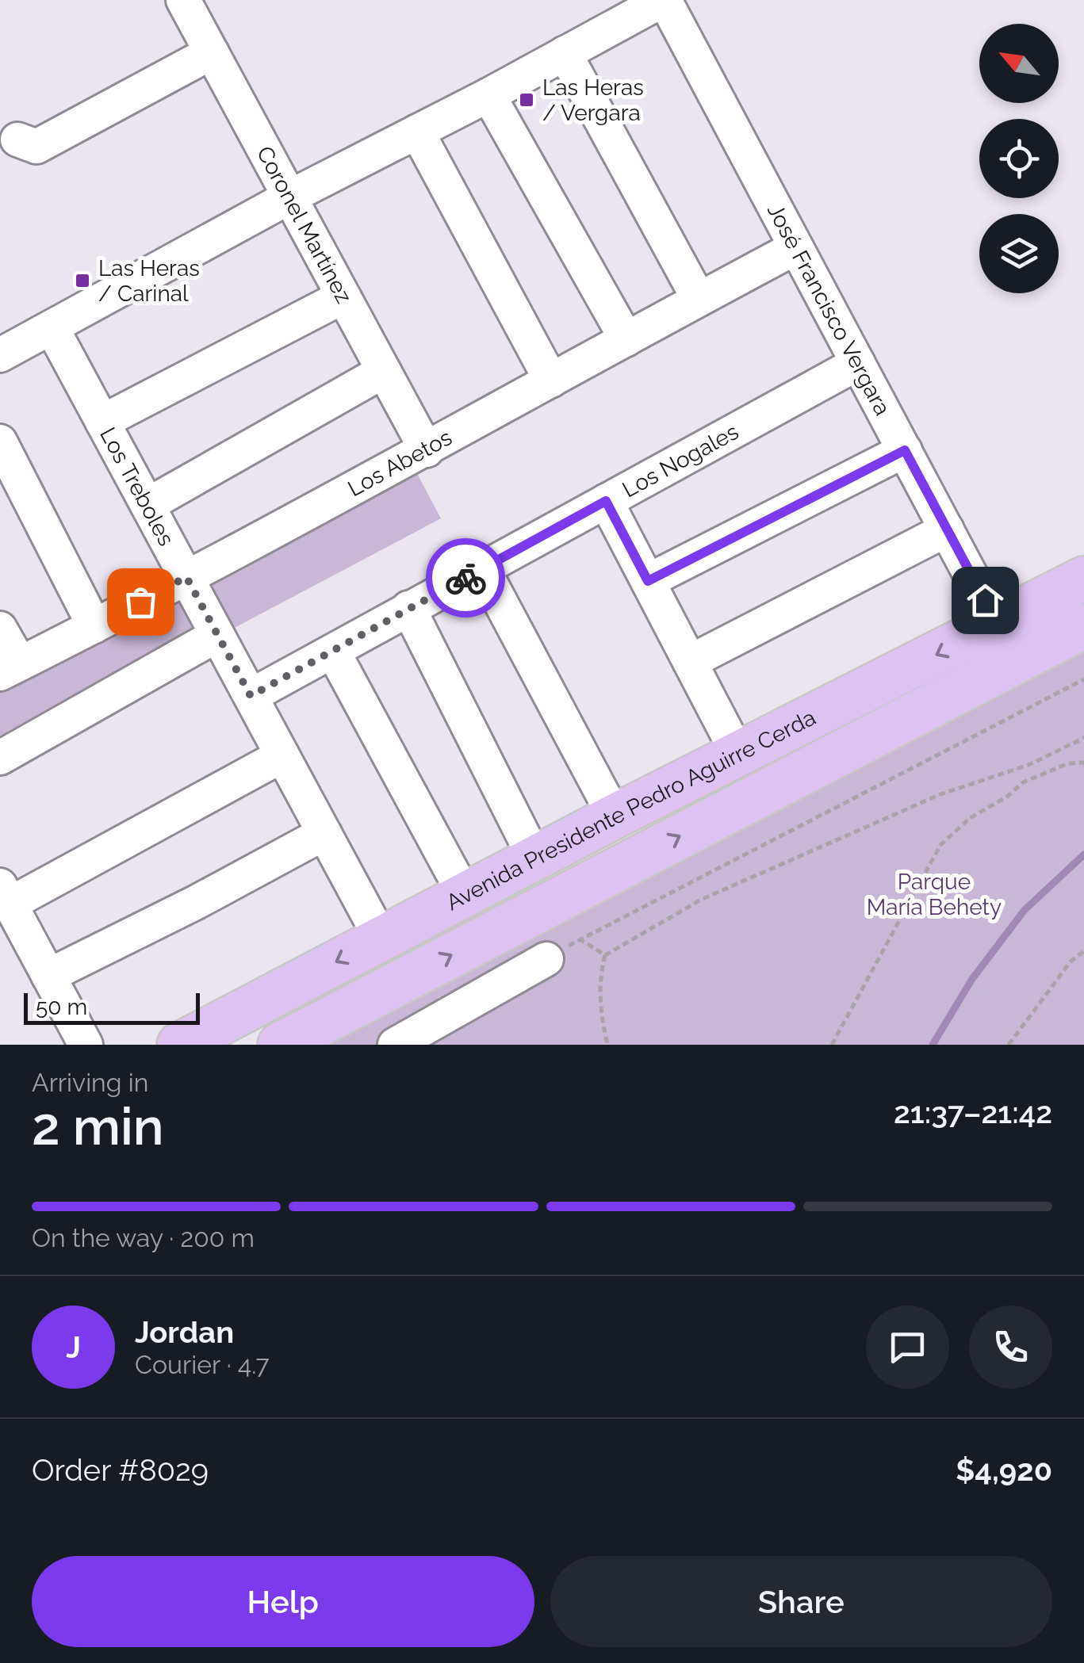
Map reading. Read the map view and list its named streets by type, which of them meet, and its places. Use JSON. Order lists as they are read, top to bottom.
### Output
{
  "streets": {
    "main road": ["Avenida Presidente Pedro Aguirre Cerda"],
    "street": [
      "Coronel Martínez",
      "José Francisco Vergara",
      "Los Nogales",
      "Los Abetos",
      "Los Treboles"
    ]
  },
  "crossings": [
    ["Coronel Martínez", "Los Abetos"],
    ["José Francisco Vergara", "Los Nogales"],
    ["José Francisco Vergara", "Los Abetos"],
    ["José Francisco Vergara", "Avenida Presidente Pedro Aguirre Cerda"],
    ["Los Nogales", "Los Treboles"],
    ["Los Abetos", "Los Treboles"],
    ["Los Treboles", "Avenida Presidente Pedro Aguirre Cerda"]
  ],
  "parks": ["Parque María Behety"],
  "places": {
    "transit": ["Las Heras / Vergara", "Las Heras / Carinal"]
  },
  "scale_bar": "50 m",
  "north": "top left",
  "page": {
    "scale": "50 m",
    "heading": ["2 min", "Arriving in", "21:37–21:42"],
    "panel": [
      "Jordan",
      "Courier · 4.7",
      "Order #8029",
      "$4,920"
    ],
    "bar": "On the way · 200 m",
    "round": "J",
    "buttons": ["Help", "Share"]
  }
}
